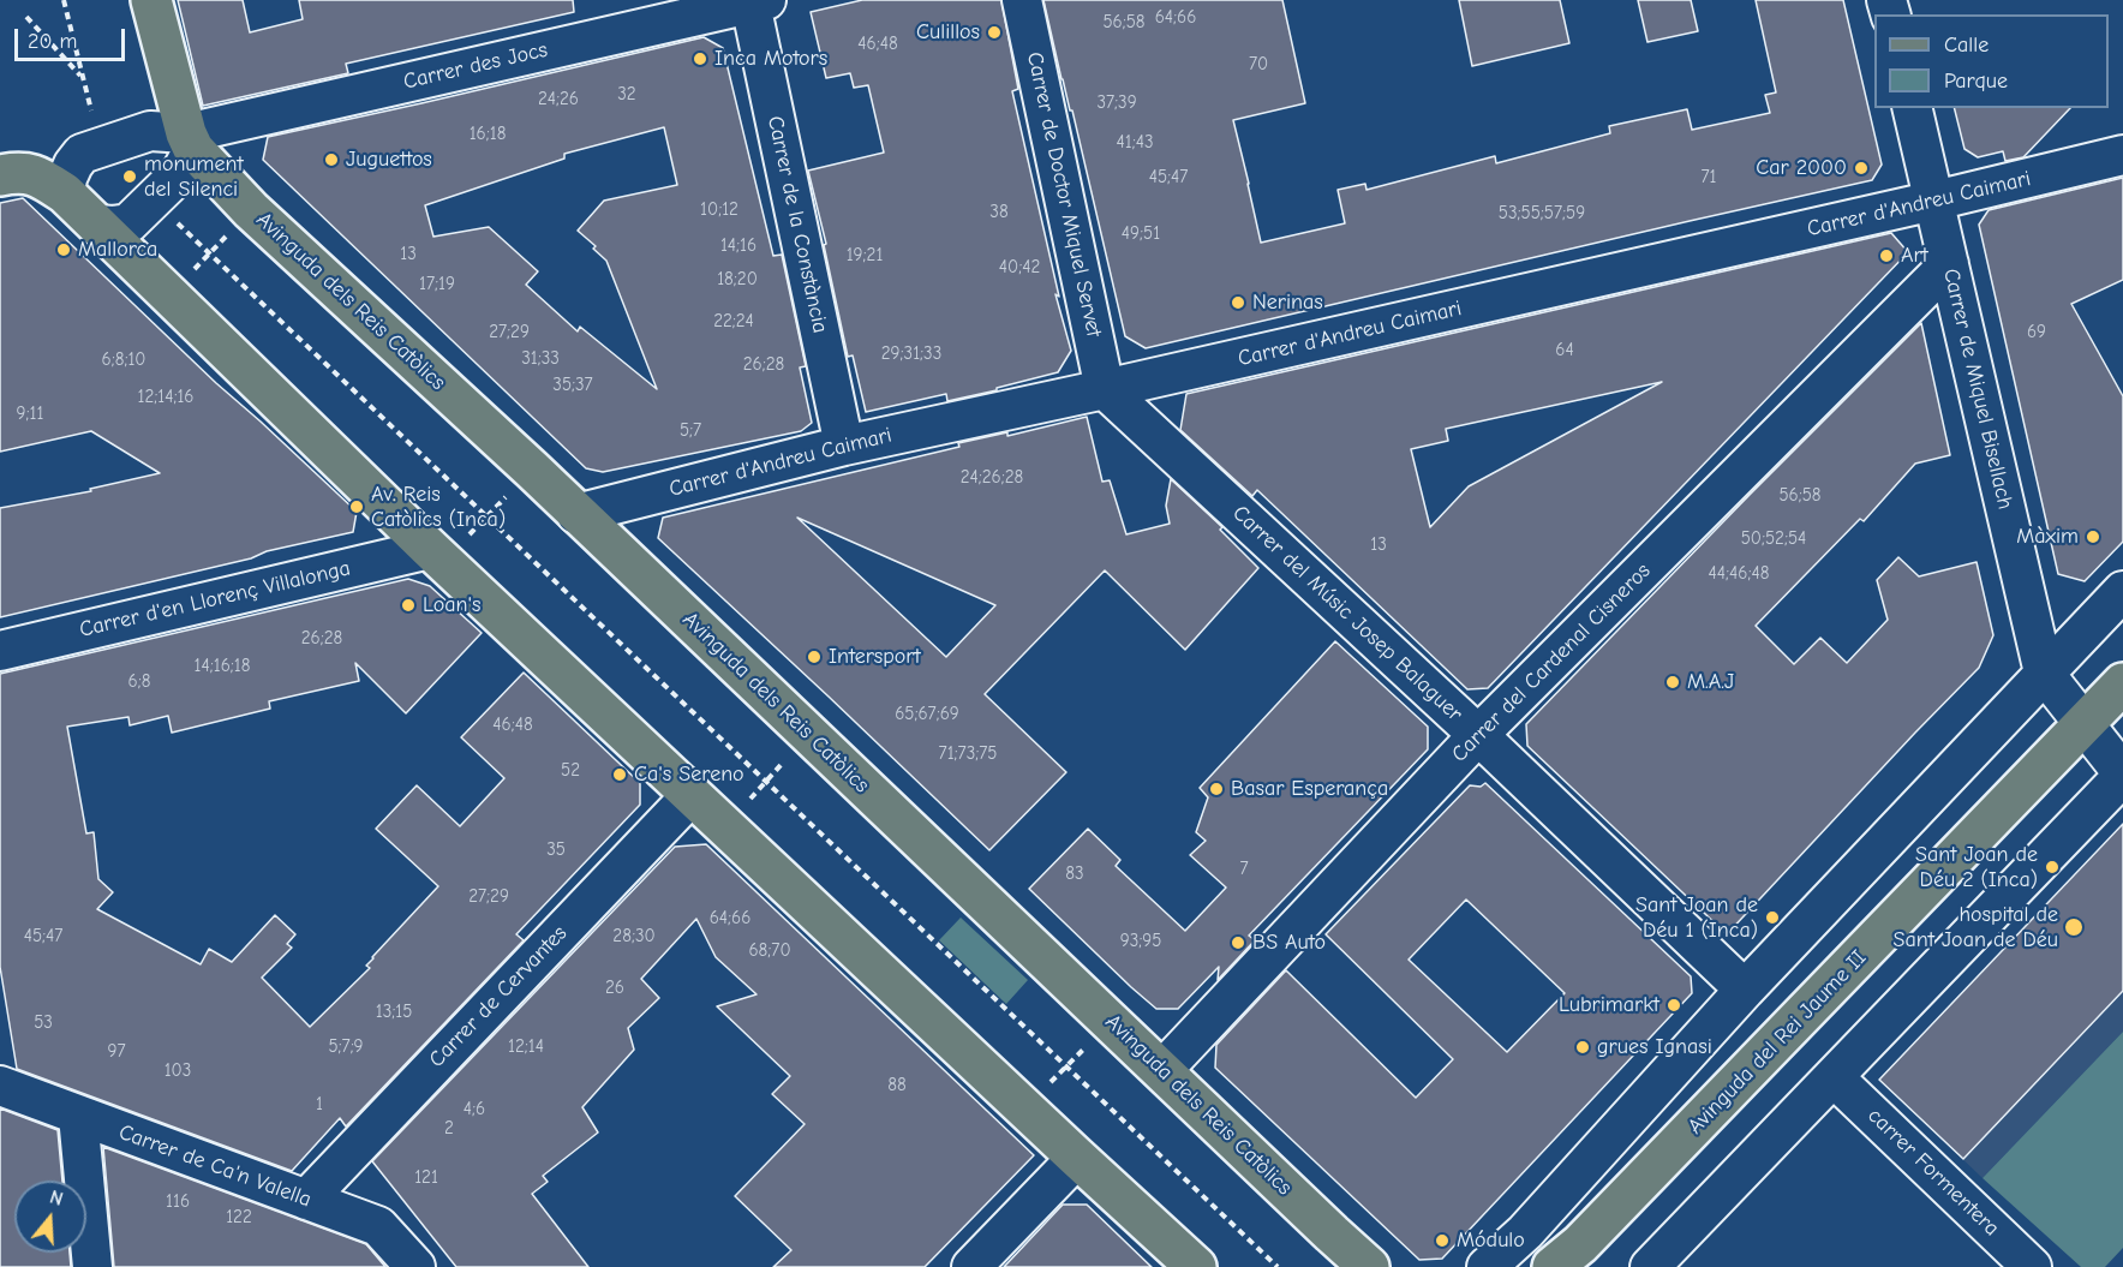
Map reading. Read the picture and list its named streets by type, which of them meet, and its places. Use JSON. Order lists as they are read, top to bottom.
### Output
{
  "streets": {
    "main road": ["Avinguda dels Reis Catòlics", "Avinguda del Rei Jaume II"],
    "street": [
      "Carrer des Jocs",
      "Carrer de Doctor Miquel Servet",
      "Carrer d'Andreu Caimari",
      "Carrer de la Constància",
      "Carrer de Miquel Bisellach",
      "Carrer d'en Llorenç Villalonga",
      "Carrer del Músic Josep Balaguer",
      "Carrer del Cardenal Cisneros",
      "Carrer de Cervantes",
      "Carrer de Ca'n Valella",
      "carrer Formentera"
    ]
  },
  "crossings": [
    ["Carrer des Jocs", "Carrer de la Constància"],
    ["Carrer des Jocs", "Avinguda dels Reis Catòlics"],
    ["Carrer de Doctor Miquel Servet", "Carrer d'Andreu Caimari"],
    ["Carrer de Doctor Miquel Servet", "Carrer del Músic Josep Balaguer"],
    ["Carrer d'Andreu Caimari", "Carrer de la Constància"],
    ["Carrer d'Andreu Caimari", "Avinguda dels Reis Catòlics"],
    ["Carrer d'Andreu Caimari", "Carrer de Miquel Bisellach"],
    ["Carrer d'Andreu Caimari", "Carrer del Músic Josep Balaguer"],
    ["Avinguda dels Reis Catòlics", "Carrer del Cardenal Cisneros"],
    ["Carrer de Miquel Bisellach", "Carrer del Cardenal Cisneros"],
    ["Carrer del Músic Josep Balaguer", "Carrer del Cardenal Cisneros"],
    ["Carrer de Cervantes", "Carrer de Ca'n Valella"]
  ],
  "places": [
    "Culillos",
    "Inca Motors",
    "Juguettos",
    "Car 2000",
    "monument del Silenci",
    "Mallorca",
    "Art",
    "Nerinas",
    "Av. Reis Catòlics (Inca)",
    "Màxim",
    "Loan's",
    "Intersport",
    "M.A.J",
    "Ca's Sereno",
    "Basar Esperança",
    "Sant Joan de Déu 2 (Inca)",
    "Sant Joan de Déu 1 (Inca)",
    "hospital de Sant Joan de Déu",
    "BS Auto",
    "Lubrimarkt",
    "grues Ignasi",
    "Módulo"
  ],
  "house_numbers": [
    "64;66",
    "56;58",
    "46;48",
    "70",
    "32",
    "24;26",
    "37;39",
    "16;18",
    "41;43",
    "45;47",
    "71",
    "10;12",
    "38",
    "53;55;57;59",
    "49;51",
    "14;16",
    "13",
    "19;21",
    "40;42",
    "18;20",
    "17;19",
    "22;24",
    "27;29",
    "69",
    "64",
    "29;31;33",
    "31;33",
    "6;8;10",
    "26;28",
    "35;37",
    "12;14;16",
    "9;11",
    "5;7",
    "24;26;28",
    "56;58",
    "50;52;54",
    "13",
    "44;46;48",
    "26;28",
    "14;16;18",
    "6;8",
    "65;67;69",
    "46;48",
    "71;73;75",
    "52",
    "35",
    "7",
    "83",
    "27;29",
    "64;66",
    "45;47",
    "28;30",
    "93;95",
    "68;70",
    "26",
    "13;15",
    "53",
    "5;7;9",
    "12;14",
    "97",
    "103",
    "88",
    "1",
    "4;6",
    "2",
    "121",
    "116",
    "122"
  ],
  "legend": ["Calle", "Parque"],
  "scale_bar": "20 m",
  "north": "top"
}
